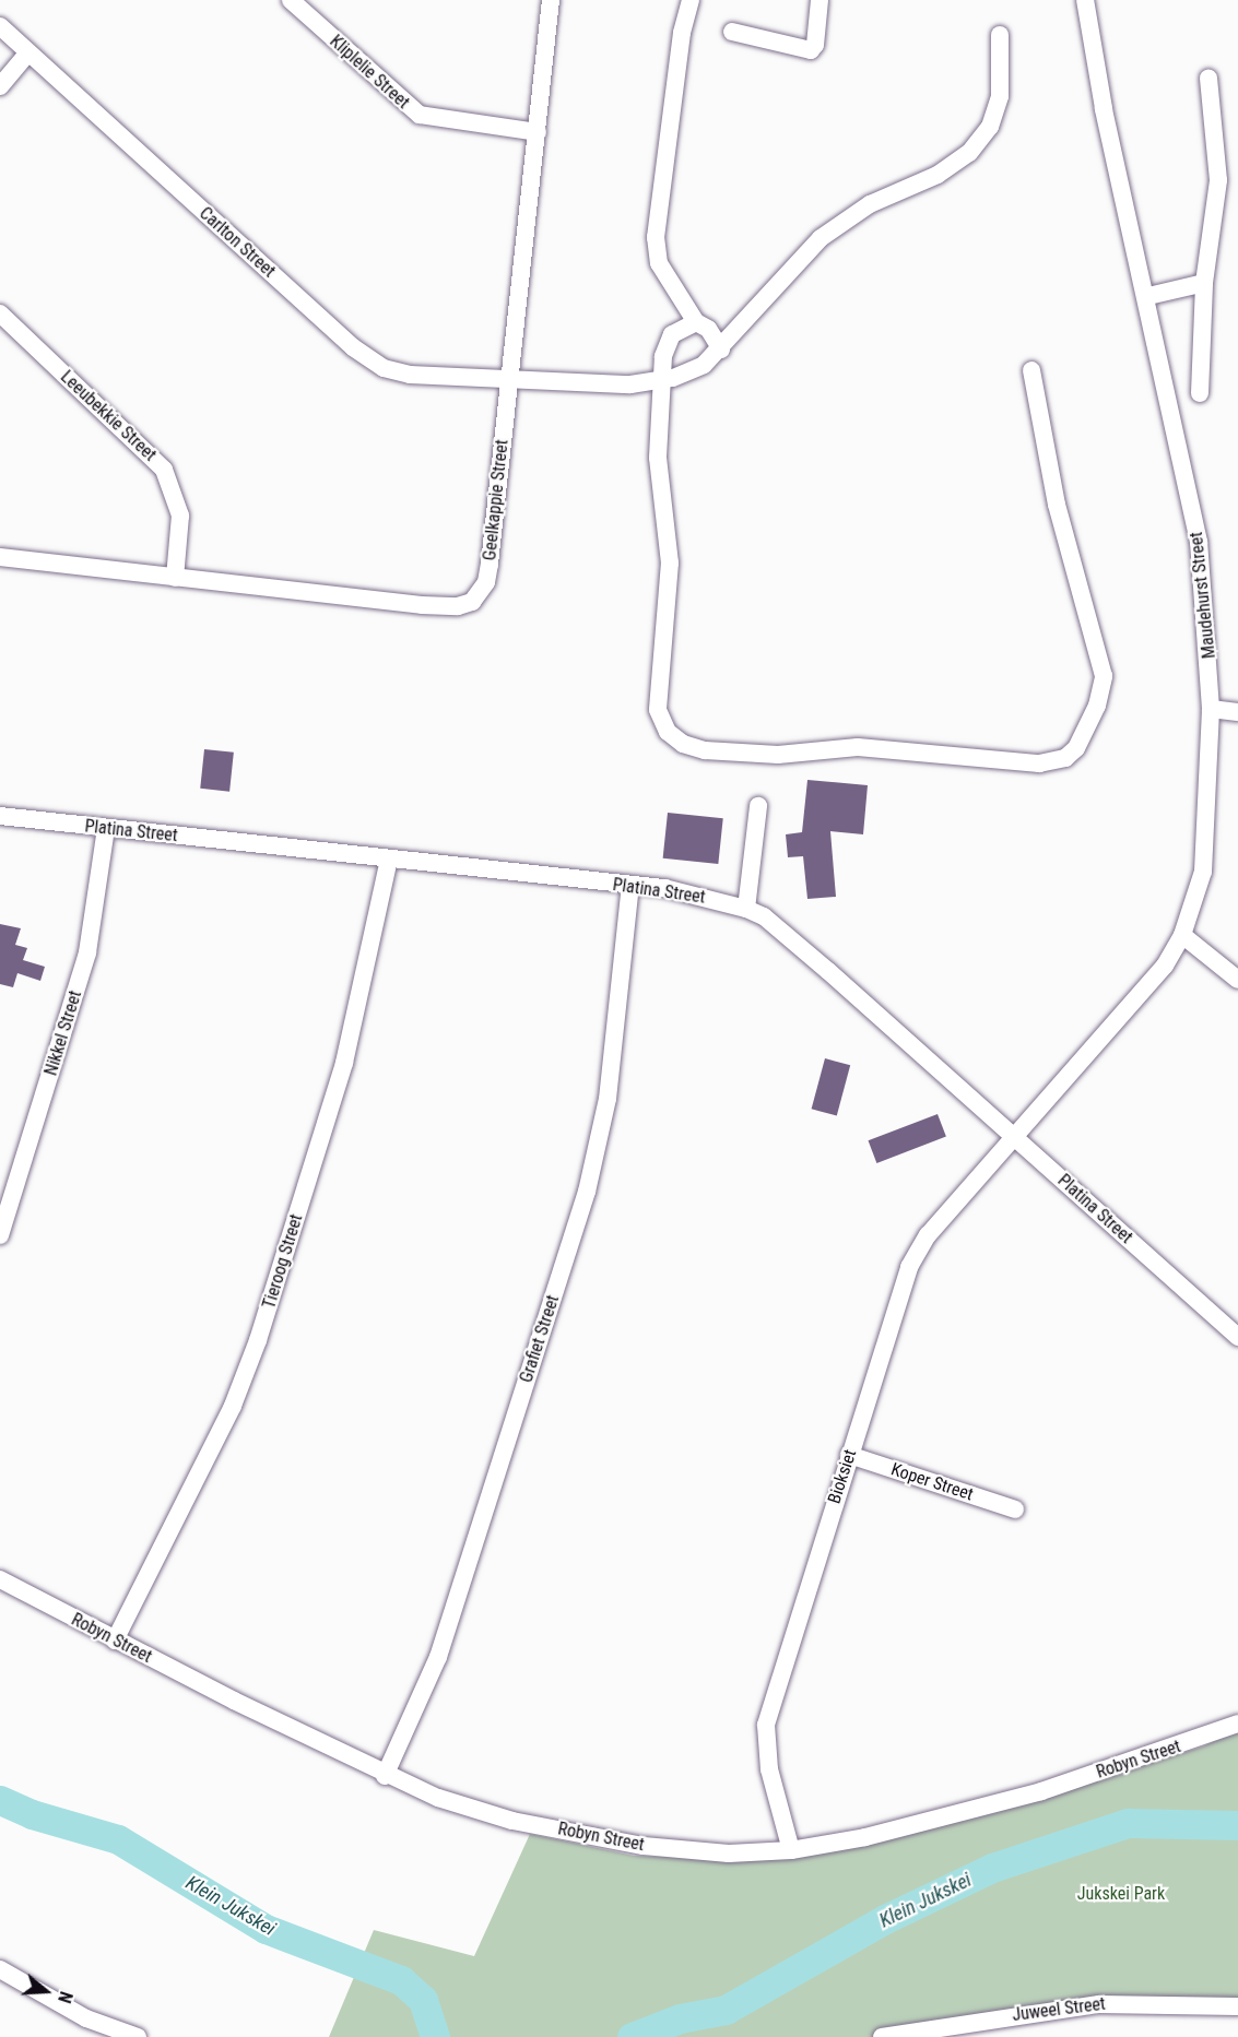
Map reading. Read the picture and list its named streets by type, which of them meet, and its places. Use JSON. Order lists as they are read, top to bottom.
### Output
{
  "streets": {
    "street": [
      "Kliplelie Street",
      "Carlton Street",
      "Leeubekkie Street",
      "Geelkappie Street",
      "Maudehurst Street",
      "Platina Street",
      "Nikkel Street",
      "Tieroog Street",
      "Grafiet Street",
      "Bioksiet",
      "Koper Street",
      "Robyn Street",
      "Juweel Street"
    ]
  },
  "crossings": [
    ["Kliplelie Street", "Geelkappie Street"],
    ["Carlton Street", "Geelkappie Street"],
    ["Leeubekkie Street", "Geelkappie Street"],
    ["Maudehurst Street", "Platina Street"],
    ["Maudehurst Street", "Bioksiet"],
    ["Platina Street", "Nikkel Street"],
    ["Platina Street", "Tieroog Street"],
    ["Platina Street", "Grafiet Street"],
    ["Platina Street", "Bioksiet"],
    ["Tieroog Street", "Robyn Street"],
    ["Grafiet Street", "Robyn Street"],
    ["Bioksiet", "Koper Street"],
    ["Bioksiet", "Robyn Street"]
  ],
  "water": ["Klein Jukskei"],
  "parks": ["Jukskei Park"],
  "north": "right"
}
